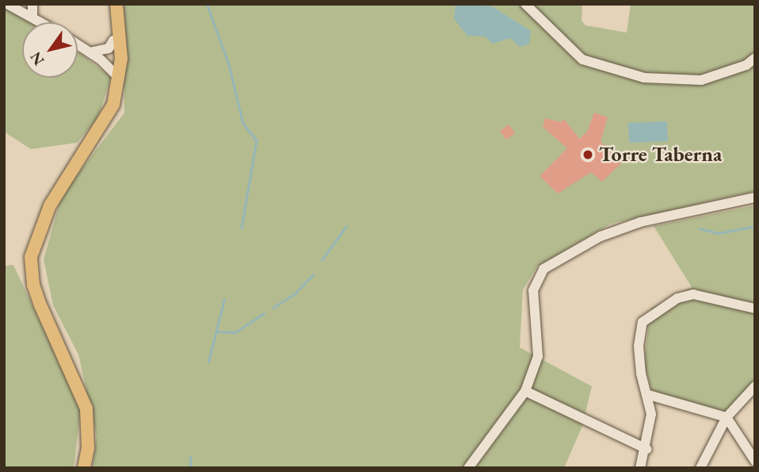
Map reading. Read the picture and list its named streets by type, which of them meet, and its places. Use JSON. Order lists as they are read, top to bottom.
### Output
{
  "places": ["Torre Taberna"],
  "north": "bottom left"
}
